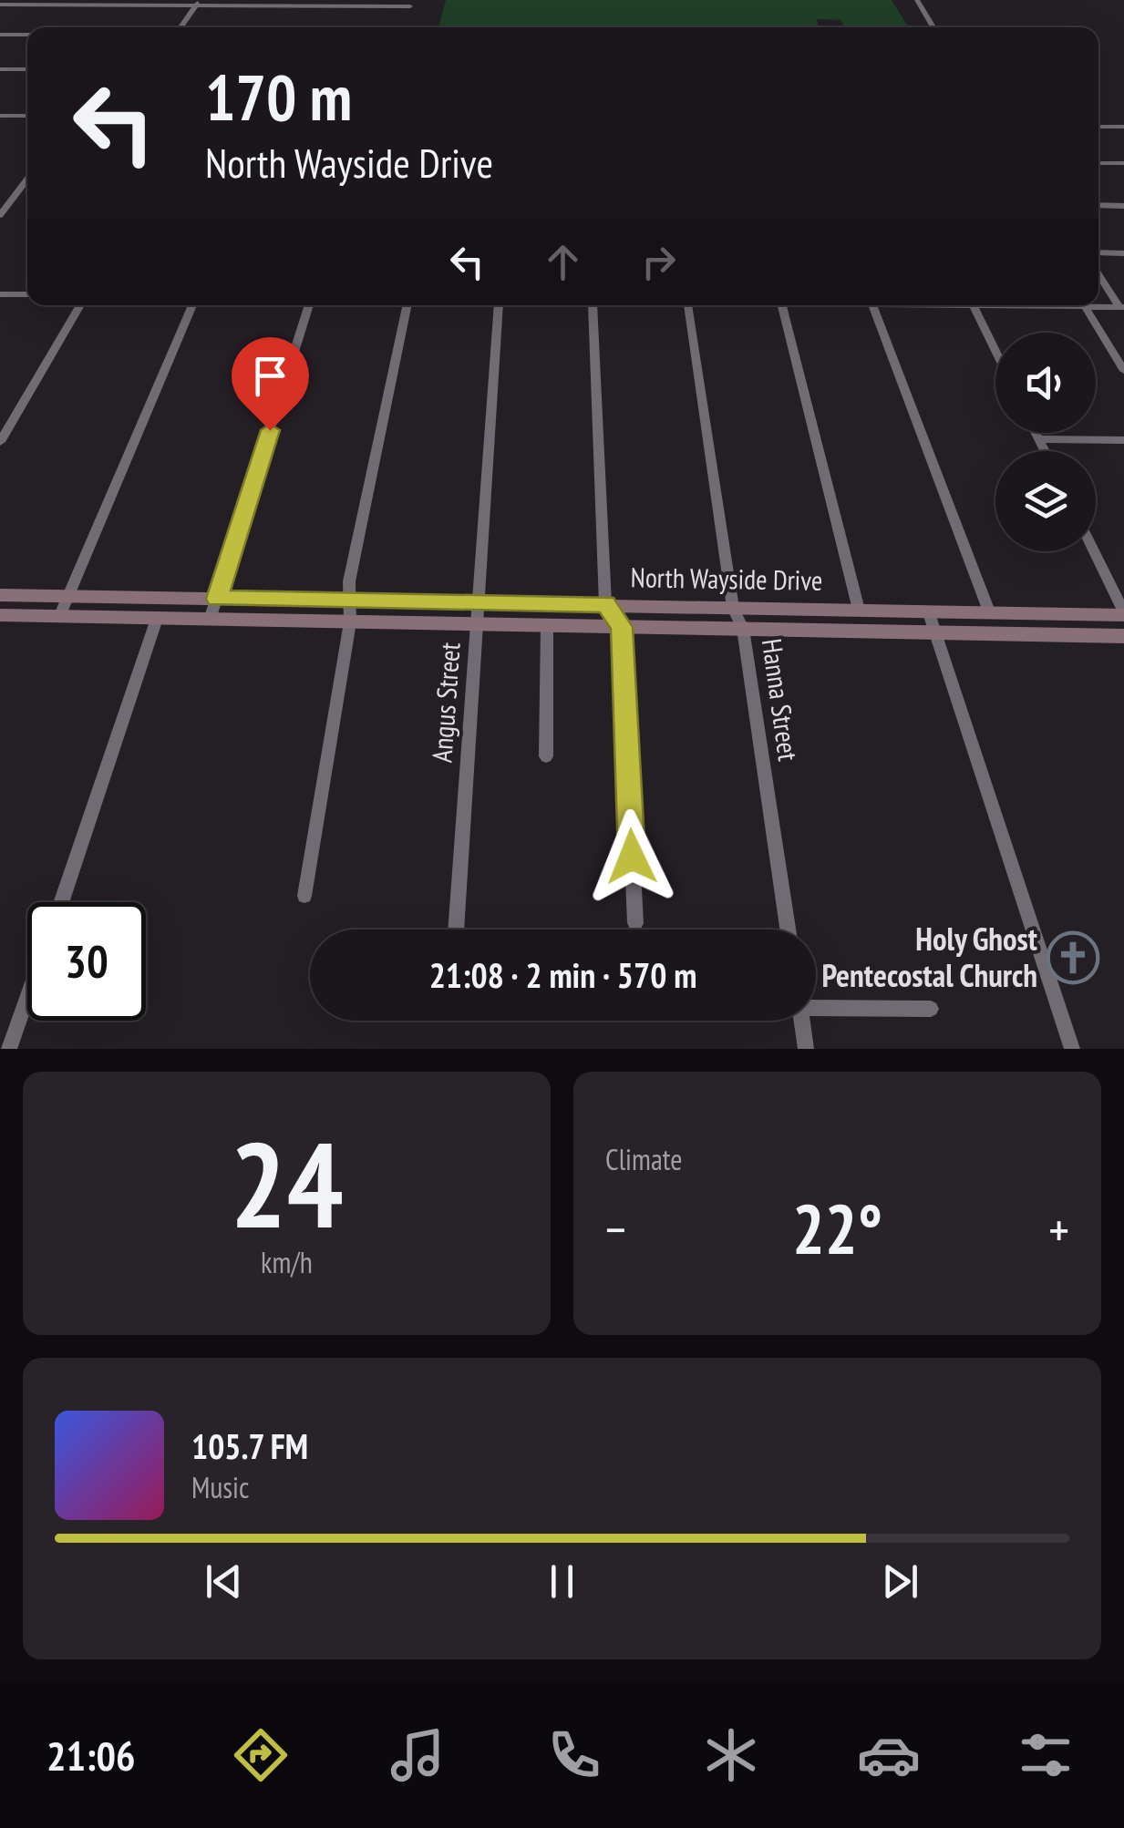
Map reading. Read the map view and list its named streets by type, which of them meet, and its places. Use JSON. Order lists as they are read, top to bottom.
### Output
{
  "streets": {
    "main road": ["North Wayside Drive"],
    "street": ["Hanna Street", "Angus Street"]
  },
  "crossings": [
    ["North Wayside Drive", "Hanna Street"],
    ["North Wayside Drive", "Angus Street"]
  ],
  "places": {
    "church": ["Holy Ghost Pentecostal Church"]
  },
  "page": {
    "turn": ["170 m", "North Wayside Drive"],
    "limit": "30",
    "trip": "21:08 · 2 min · 570 m",
    "tile": [
      ["24", "km/h"],
      "Climate"
    ],
    "heat": ["−", "22°", "+"],
    "song": ["105.7 FM", "Music"],
    "tabs": "21:06"
  }
}
